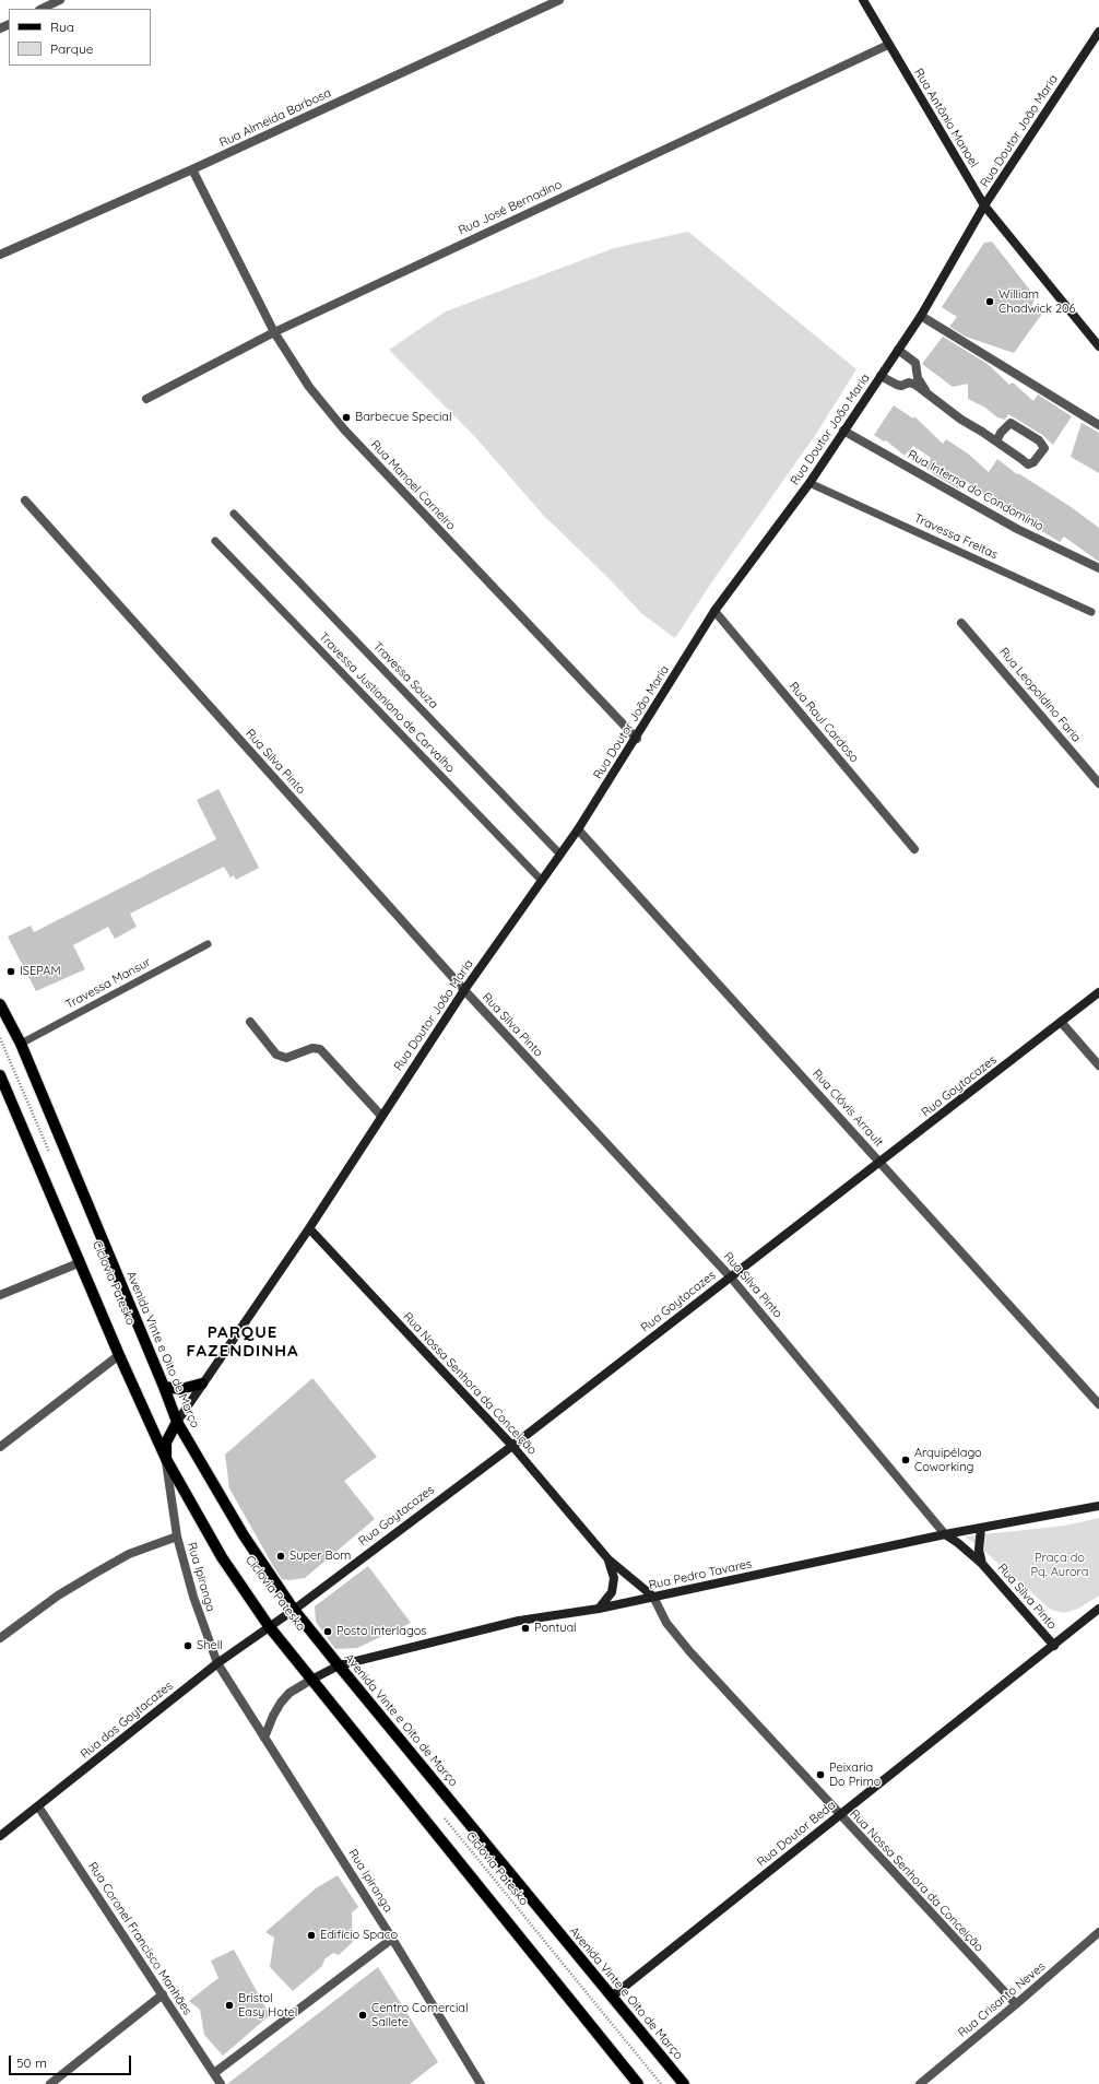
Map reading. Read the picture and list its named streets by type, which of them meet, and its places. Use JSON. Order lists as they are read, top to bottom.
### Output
{
  "streets": {
    "main road": ["Avenida Vinte e Oito de Março"],
    "street": [
      "Rua Almeida Barbosa",
      "Rua Antônio Manoel",
      "Rua Doutor João Maria",
      "Rua José Bernadino",
      "Rua Manoel Carneiro",
      "Rua Interna do Condomínio",
      "Rua Leopoldino Faria",
      "Rua Raul Cardoso",
      "Rua Silva Pinto",
      "Rua Goytacazes",
      "Rua Clóvis Arrault",
      "Rua Nossa Senhora da Conceição",
      "Rua Pedro Tavares",
      "Rua Ipiranga",
      "Rua dos Goytacazes",
      "Rua Doutor Beda",
      "Rua Coronel Francisco Manhães",
      "Rua Crisanto Neves"
    ],
    "lane": [
      "Travessa Freitas",
      "Travessa Souza",
      "Travessa Justianiano de Carvalho",
      "Travessa Mansur"
    ],
    "path": ["Ciclovia Patesko"]
  },
  "crossings": [
    ["Rua Almeida Barbosa", "Rua Manoel Carneiro"],
    ["Rua Antônio Manoel", "Rua Doutor João Maria"],
    ["Rua Antônio Manoel", "Rua José Bernadino"],
    ["Rua Doutor João Maria", "Rua Manoel Carneiro"],
    ["Rua Doutor João Maria", "Rua Interna do Condomínio"],
    ["Rua Doutor João Maria", "Travessa Freitas"],
    ["Rua Doutor João Maria", "Travessa Souza"],
    ["Rua Doutor João Maria", "Travessa Justianiano de Carvalho"],
    ["Rua Doutor João Maria", "Rua Raul Cardoso"],
    ["Rua Doutor João Maria", "Rua Silva Pinto"],
    ["Rua Doutor João Maria", "Rua Clóvis Arrault"],
    ["Rua Doutor João Maria", "Avenida Vinte e Oito de Março"],
    ["Rua Doutor João Maria", "Rua Nossa Senhora da Conceição"],
    ["Rua José Bernadino", "Rua Manoel Carneiro"],
    ["Rua Silva Pinto", "Rua Goytacazes"],
    ["Rua Silva Pinto", "Rua Pedro Tavares"],
    ["Rua Silva Pinto", "Rua Doutor Beda"],
    ["Travessa Mansur", "Avenida Vinte e Oito de Março"],
    ["Rua Goytacazes", "Rua Clóvis Arrault"],
    ["Rua Goytacazes", "Avenida Vinte e Oito de Março"],
    ["Rua Goytacazes", "Rua Nossa Senhora da Conceição"],
    ["Rua Goytacazes", "Rua dos Goytacazes"],
    ["Avenida Vinte e Oito de Março", "Rua Pedro Tavares"],
    ["Avenida Vinte e Oito de Março", "Rua Doutor Beda"],
    ["Rua Nossa Senhora da Conceição", "Rua Pedro Tavares"],
    ["Rua Nossa Senhora da Conceição", "Rua Doutor Beda"],
    ["Rua Nossa Senhora da Conceição", "Rua Crisanto Neves"],
    ["Rua Ipiranga", "Rua dos Goytacazes"],
    ["Rua dos Goytacazes", "Rua Coronel Francisco Manhães"]
  ],
  "districts": ["PARQUE FAZENDINHA"],
  "parks": ["Praça do Pq. Aurora"],
  "places": [
    "William Chadwick 206",
    "Barbecue Special",
    "ISEPAM",
    "Arquipélago Coworking",
    "Super Bom",
    "Pontual",
    "Posto Interlagos",
    "Shell",
    "Peixaria Do Primo",
    "Edifício Spaco",
    "Bristol Easy Hotel",
    "Centro Comercial Sallete"
  ],
  "legend": ["Rua", "Parque"],
  "scale_bar": "50 m"
}
